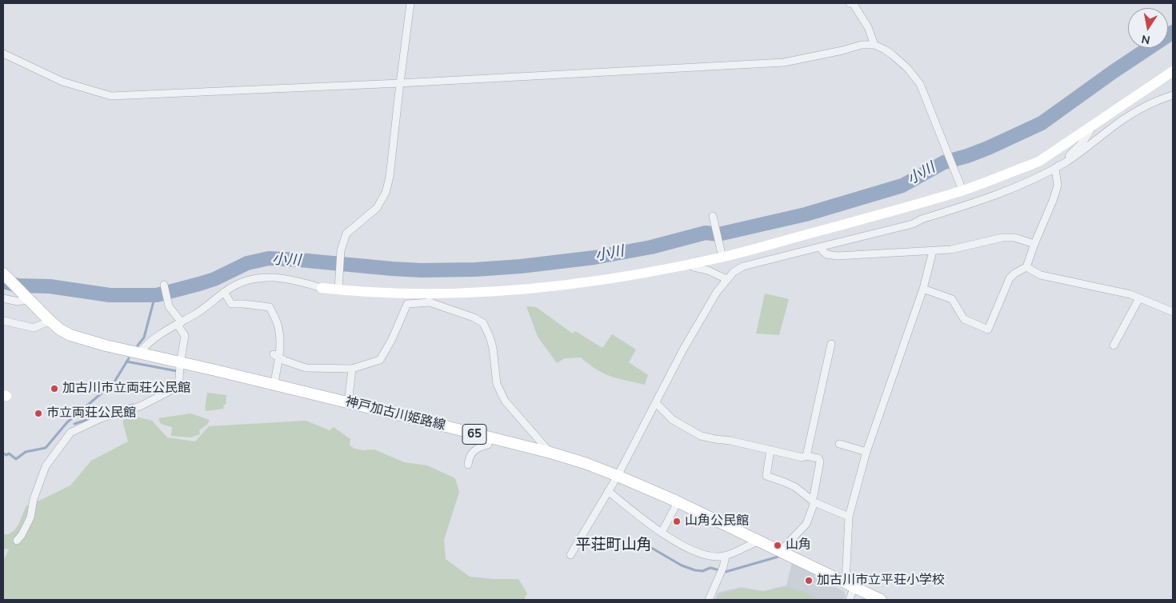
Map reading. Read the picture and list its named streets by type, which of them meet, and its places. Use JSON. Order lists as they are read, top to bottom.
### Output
{
  "streets": {
    "main road": ["神戸加古川姫路線", "65"]
  },
  "districts": ["平荘町山角"],
  "water": ["小川"],
  "places": [
    "加古川市立両荘公民館",
    "市立両荘公民館",
    "山角公民館",
    "山角",
    "加古川市立平荘小学校"
  ],
  "north": "bottom"
}
